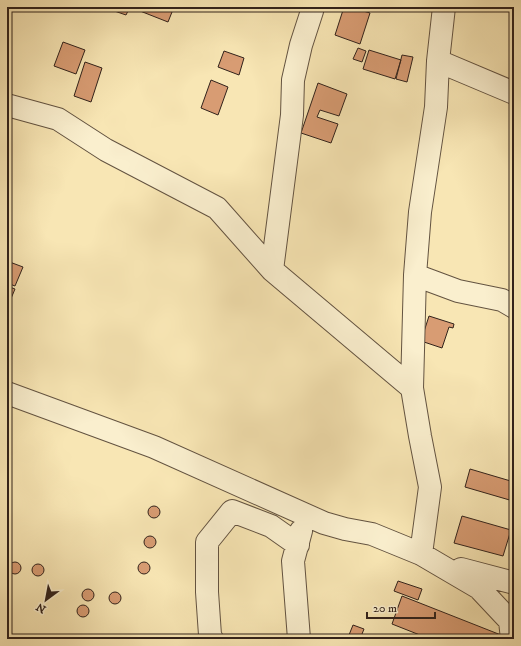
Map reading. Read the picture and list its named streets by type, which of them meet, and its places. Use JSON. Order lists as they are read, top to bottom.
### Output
{
  "scale_bar": "20 m",
  "north": "bottom left"
}
